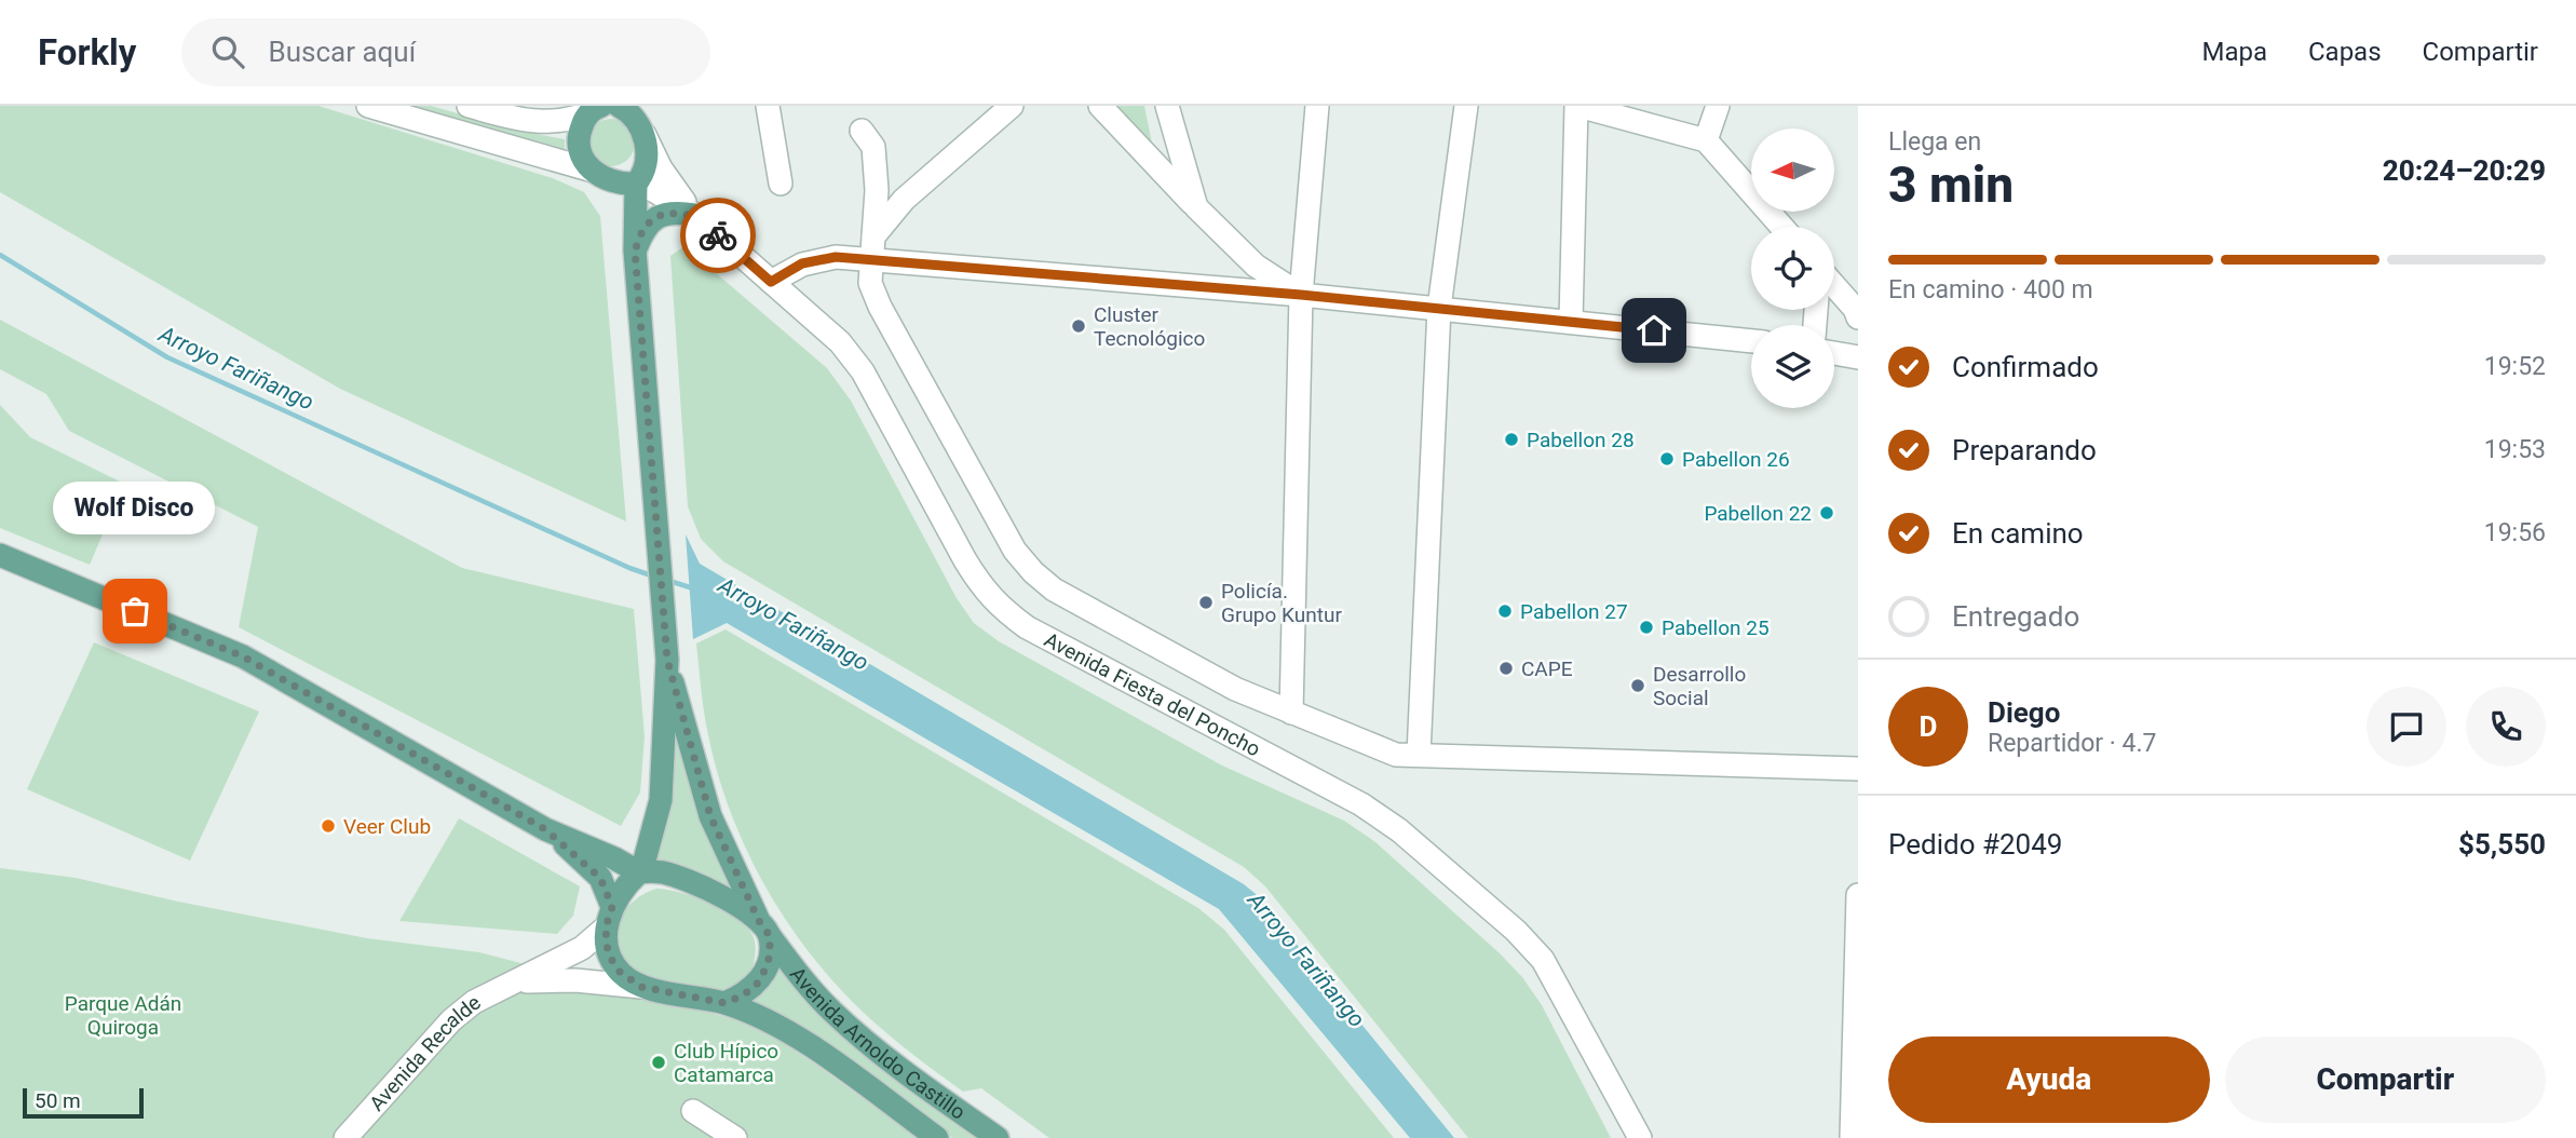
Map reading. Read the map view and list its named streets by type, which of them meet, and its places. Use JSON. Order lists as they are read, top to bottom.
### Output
{
  "streets": {
    "main road": ["Avenida Arnoldo Castillo"],
    "street": ["Avenida Fiesta del Poncho", "Avenida Recalde"]
  },
  "crossings": [
    ["Avenida Arnoldo Castillo", "Avenida Recalde"]
  ],
  "water": ["Arroyo Fariñango"],
  "parks": ["Parque Adán Quiroga"],
  "places": [
    "Cluster Tecnológico",
    "Pabellon 28",
    "Pabellon 26",
    "Pabellon 22",
    "Policía. Grupo Kuntur",
    "Wolf Disco",
    "Pabellon 27",
    "Pabellon 25",
    "CAPE",
    "Desarrollo Social",
    "Veer Club",
    "Club Hípico Catamarca"
  ],
  "scale_bar": "50 m",
  "north": "left",
  "page": {
    "header": "Forkly",
    "search": "Buscar aquí",
    "nav": ["Mapa", "Capas", "Compartir"],
    "heading": ["3 min", "Llega en", "20:24–20:29"],
    "panel": [
      "Diego",
      "Repartidor · 4.7",
      "Pedido #2049",
      "$5,550"
    ],
    "bar": "En camino · 400 m",
    "list": [
      ["Confirmado", "19:52"],
      ["Preparando", "19:53"],
      ["En camino", "19:56"],
      "Entregado"
    ],
    "bubble": "Wolf Disco",
    "round": "D",
    "buttons": ["Ayuda", "Compartir"],
    "scale": "50 m"
  }
}
